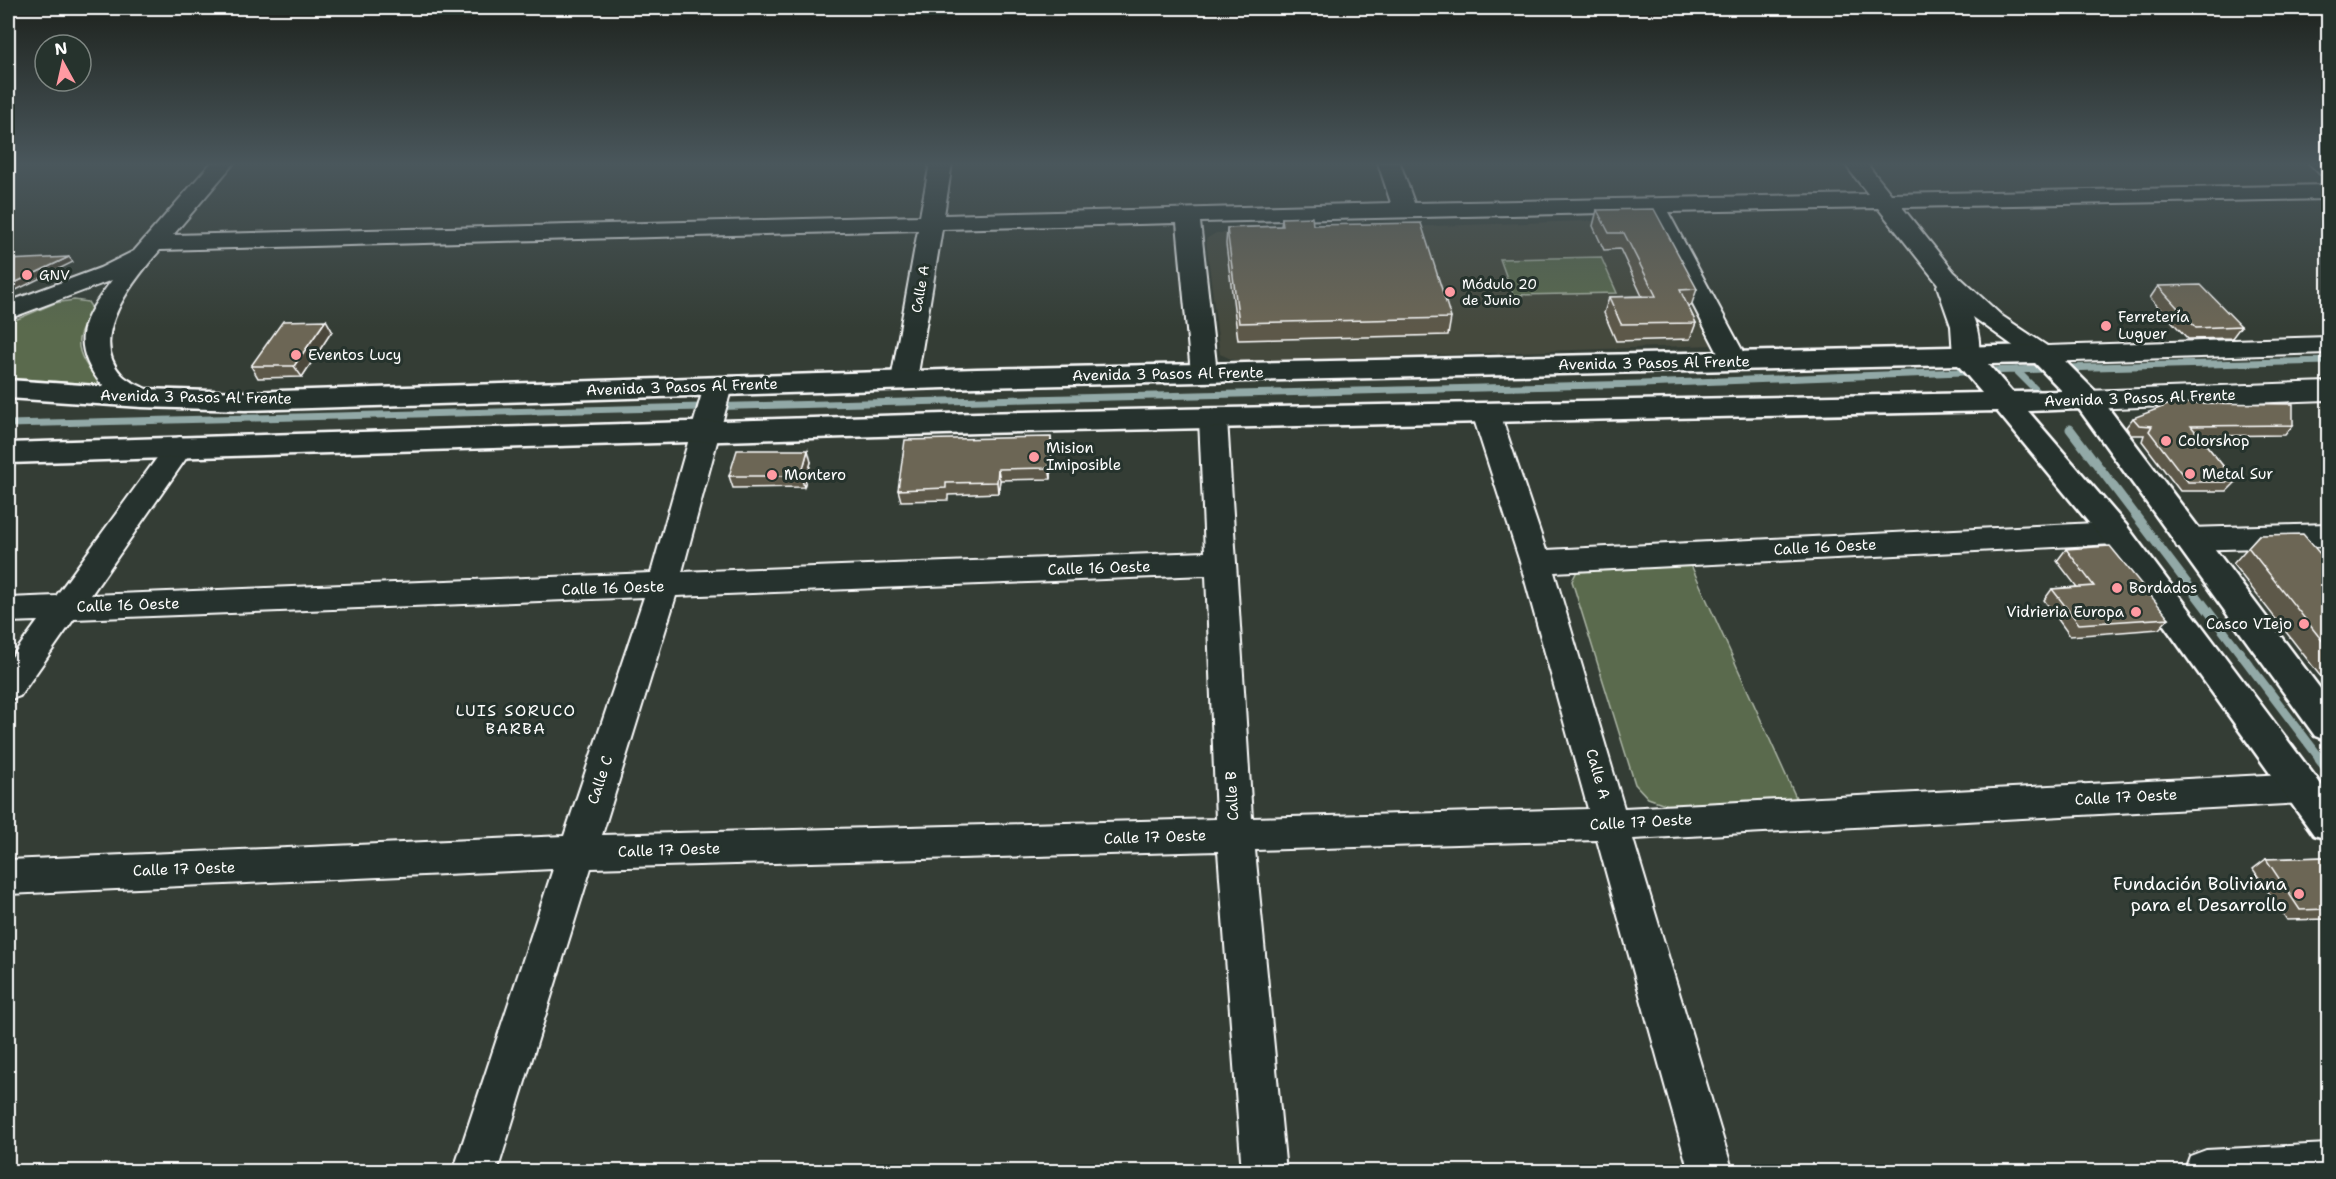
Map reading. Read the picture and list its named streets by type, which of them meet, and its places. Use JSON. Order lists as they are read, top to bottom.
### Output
{
  "streets": {
    "main road": ["Avenida 3 Pasos Al Frente"],
    "street": [
      "Calle A",
      "Calle 16 Oeste",
      "Calle C",
      "Calle B",
      "Calle 17 Oeste"
    ]
  },
  "crossings": [
    ["Calle A", "Avenida 3 Pasos Al Frente"],
    ["Calle A", "Calle 16 Oeste"],
    ["Calle A", "Calle 17 Oeste"],
    ["Avenida 3 Pasos Al Frente", "Calle C"],
    ["Avenida 3 Pasos Al Frente", "Calle B"],
    ["Calle 16 Oeste", "Calle C"],
    ["Calle 16 Oeste", "Calle B"],
    ["Calle C", "Calle 17 Oeste"],
    ["Calle B", "Calle 17 Oeste"]
  ],
  "districts": ["LUIS SORUCO BARBA"],
  "places": [
    "GNV",
    "Módulo 20 de Junio",
    "Ferretería Luguer",
    "Eventos Lucy",
    "Colorshop",
    "Mision Imiposible",
    "Metal Sur",
    "Montero",
    "Bordados",
    "Vidrieria Europa",
    "Casco VIejo",
    "Fundación Boliviana para el Desarrollo"
  ],
  "north": "top"
}
